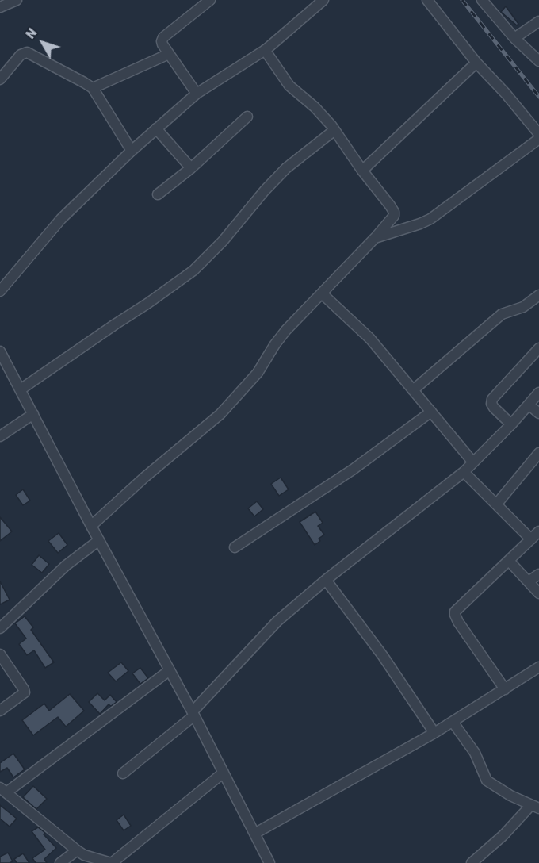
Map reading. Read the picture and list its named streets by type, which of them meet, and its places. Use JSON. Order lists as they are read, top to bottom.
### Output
{
  "north": "top left"
}
